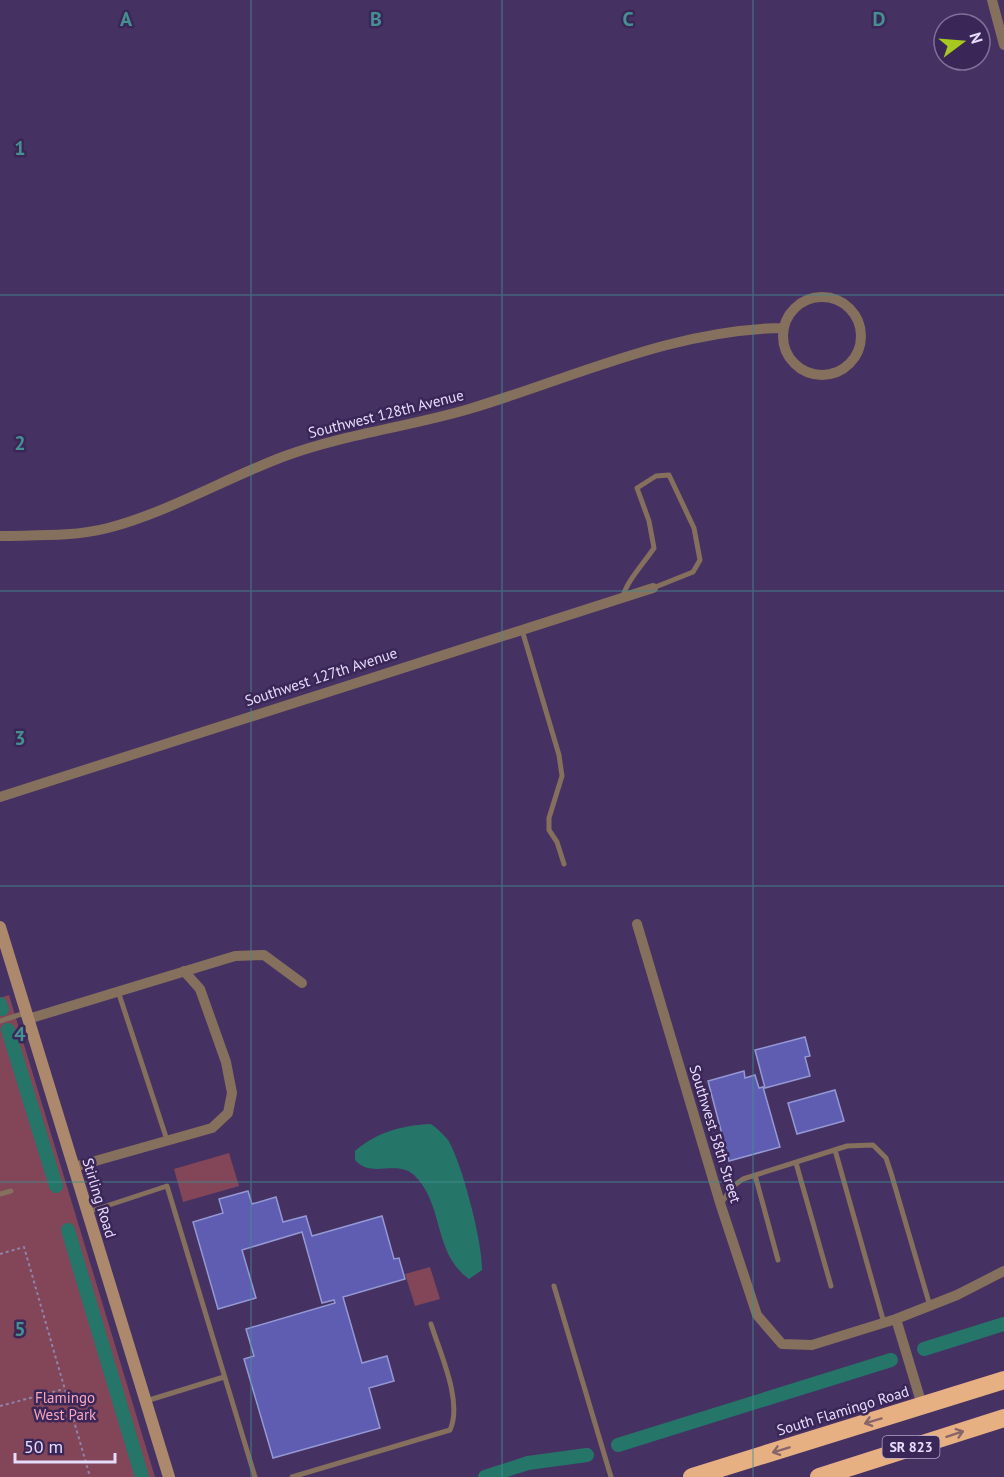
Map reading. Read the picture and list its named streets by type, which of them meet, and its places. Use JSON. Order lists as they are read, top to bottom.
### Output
{
  "streets": {
    "highway": ["South Flamingo Road", "SR 823"],
    "street": [
      "Southwest 128th Avenue",
      "Southwest 127th Avenue",
      "Southwest 58th Street",
      "Stirling Road"
    ]
  },
  "parks": ["Flamingo West Park"],
  "scale_bar": "50 m",
  "north": "right",
  "grid": {
    "columns": [
      "A",
      "B",
      "C",
      "D"
    ],
    "rows": [
      "1",
      "2",
      "3",
      "4",
      "5"
    ]
  }
}
